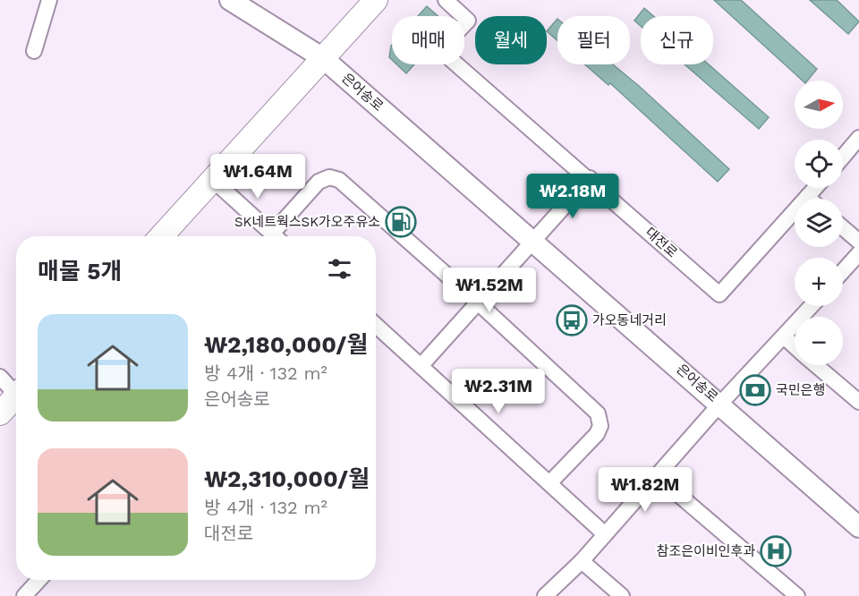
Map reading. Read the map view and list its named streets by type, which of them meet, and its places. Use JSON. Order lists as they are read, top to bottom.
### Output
{
  "streets": {
    "main road": ["은어송로"],
    "street": ["대전로"]
  },
  "places": {
    "fuel station": ["SK네트웍스SK가오주유소"],
    "bus stop": ["가오동네거리"],
    "bank": ["국민은행"],
    "hospital": ["참조은이비인후과"]
  },
  "north": "right",
  "page": {
    "chip": [
      "매매",
      "월세",
      "필터",
      "신규"
    ],
    "map_buttons": ["+", "−"],
    "price": [
      "₩1.64M",
      "₩2.18M",
      "₩1.52M",
      "₩2.31M",
      "₩1.82M"
    ],
    "heading": "매물 5개",
    "list": [
      {
        "name": "₩2,180,000/월",
        "note": "방 4개 · 132 m² · 은어송로"
      },
      {
        "name": "₩2,310,000/월",
        "note": "방 4개 · 132 m² · 대전로"
      }
    ]
  }
}
